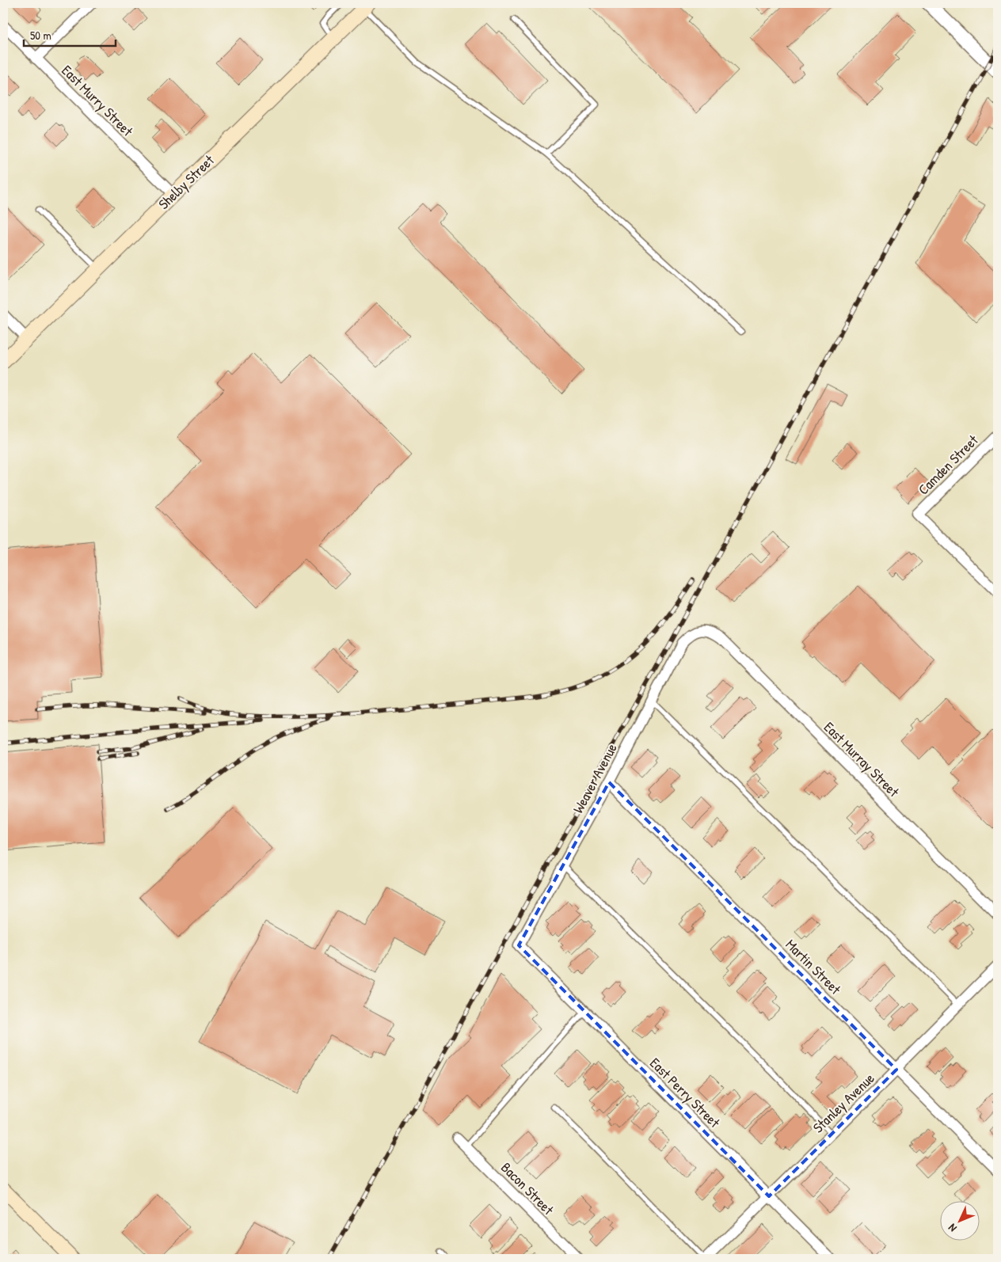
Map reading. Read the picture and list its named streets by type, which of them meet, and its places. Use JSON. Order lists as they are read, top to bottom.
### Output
{
  "streets": {
    "main road": ["Shelby Street"],
    "street": [
      "East Murry Street",
      "Camden Street",
      "East Murray Street",
      "Weaver Avenue",
      "Martin Street",
      "East Perry Street",
      "Stanley Avenue",
      "Bacon Street"
    ]
  },
  "crossings": [
    ["East Murry Street", "Shelby Street"],
    ["East Murray Street", "Weaver Avenue"],
    ["Weaver Avenue", "Martin Street"],
    ["Weaver Avenue", "East Perry Street"],
    ["Martin Street", "Stanley Avenue"],
    ["East Perry Street", "Stanley Avenue"]
  ],
  "scale_bar": "50 m",
  "north": "bottom left"
}
